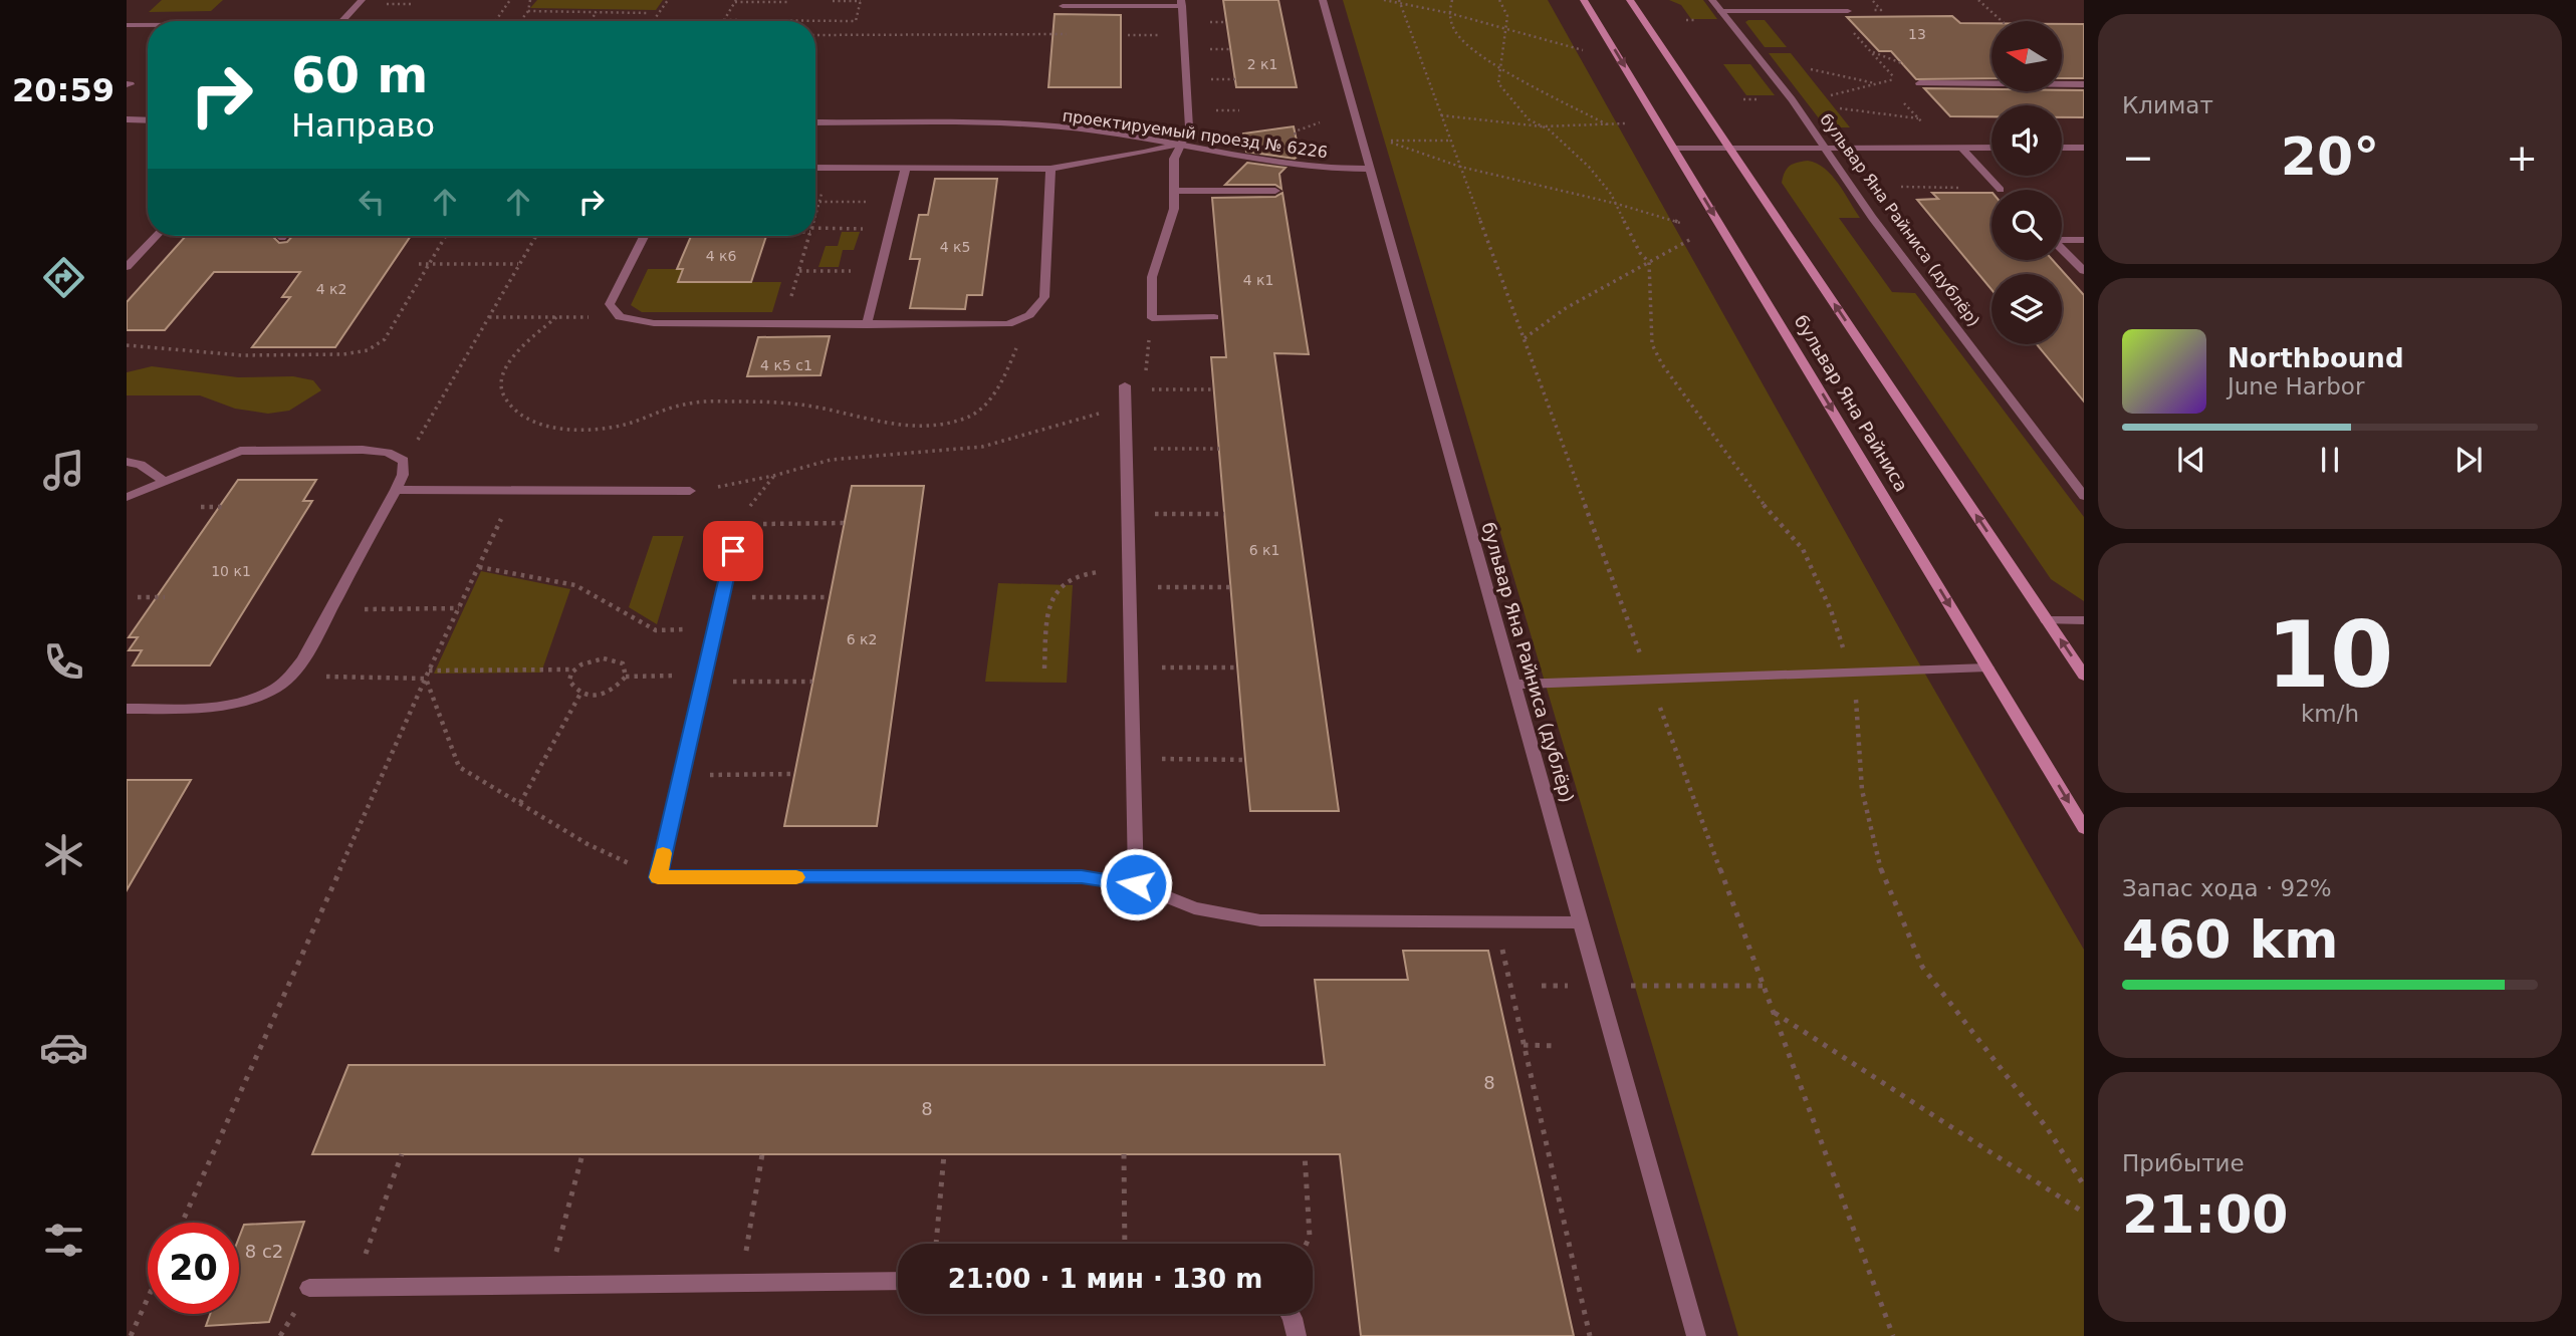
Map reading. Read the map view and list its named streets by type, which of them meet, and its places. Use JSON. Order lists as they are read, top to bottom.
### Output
{
  "streets": {
    "main road": ["бульвар Яна Райниса"],
    "street": ["проектируемый проезд № 6226", "бульвар Яна Райниса (дублёр)"]
  },
  "crossings": [
    ["проектируемый проезд № 6226", "бульвар Яна Райниса (дублёр)"]
  ],
  "house_numbers": [
    "13",
    "2 к1",
    "4 к5",
    "4 к6",
    "4 к1",
    "4 к2",
    "4 к5 с1",
    "6 к1",
    "10 к1",
    "6 к2",
    "8",
    "8",
    "8 с2"
  ],
  "north": "left",
  "page": {
    "tabs": "20:59",
    "tile": [
      "Климат",
      ["10", "km/h"],
      ["Запас хода · 92%", "460 km"],
      ["Прибытие", "21:00"]
    ],
    "turn": ["60 m", "Направо"],
    "heat": ["−", "20°", "+"],
    "song": ["Northbound", "June Harbor"],
    "limit": "20",
    "trip": "21:00 · 1 мин · 130 m"
  }
}
